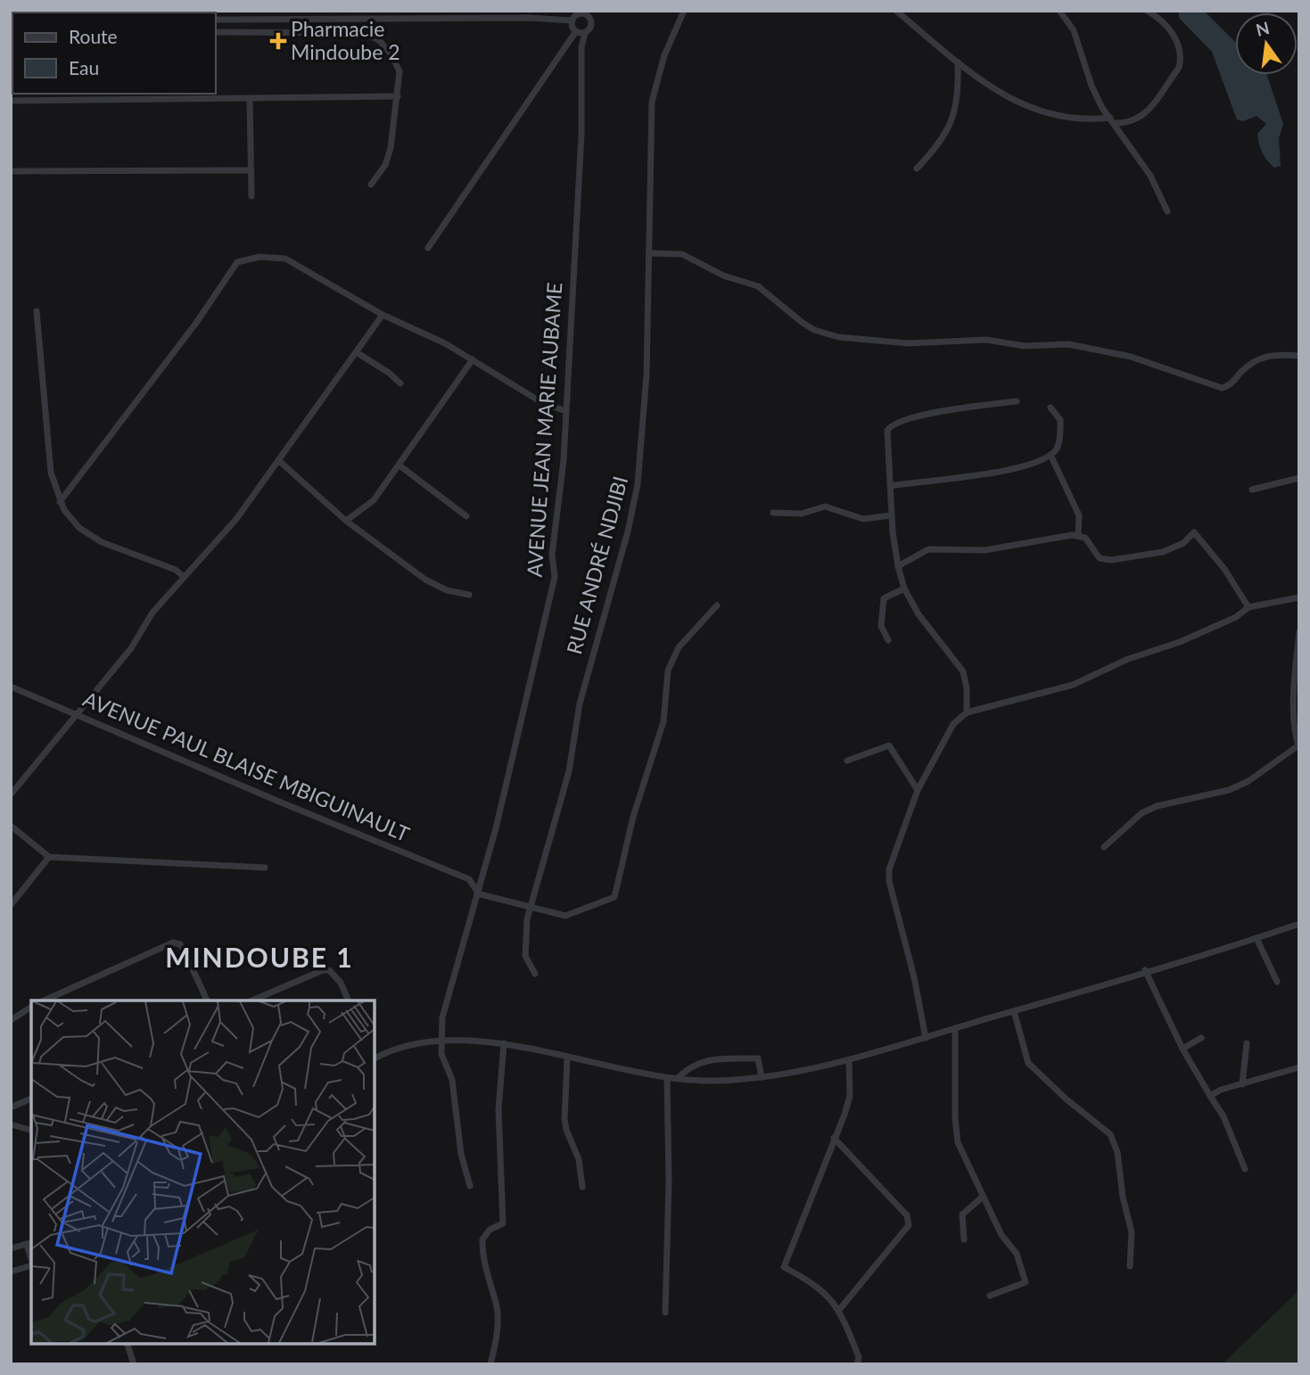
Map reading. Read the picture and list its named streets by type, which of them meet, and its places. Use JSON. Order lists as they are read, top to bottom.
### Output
{
  "streets": {
    "street": ["AVENUE JEAN MARIE AUBAME", "RUE ANDRÉ NDJIBI", "AVENUE PAUL BLAISE MBIGUINAULT"]
  },
  "districts": ["MINDOUBE 1"],
  "places": {
    "health": ["Pharmacie Mindoube 2"]
  },
  "legend": ["Route", "Eau"],
  "north": "top"
}
